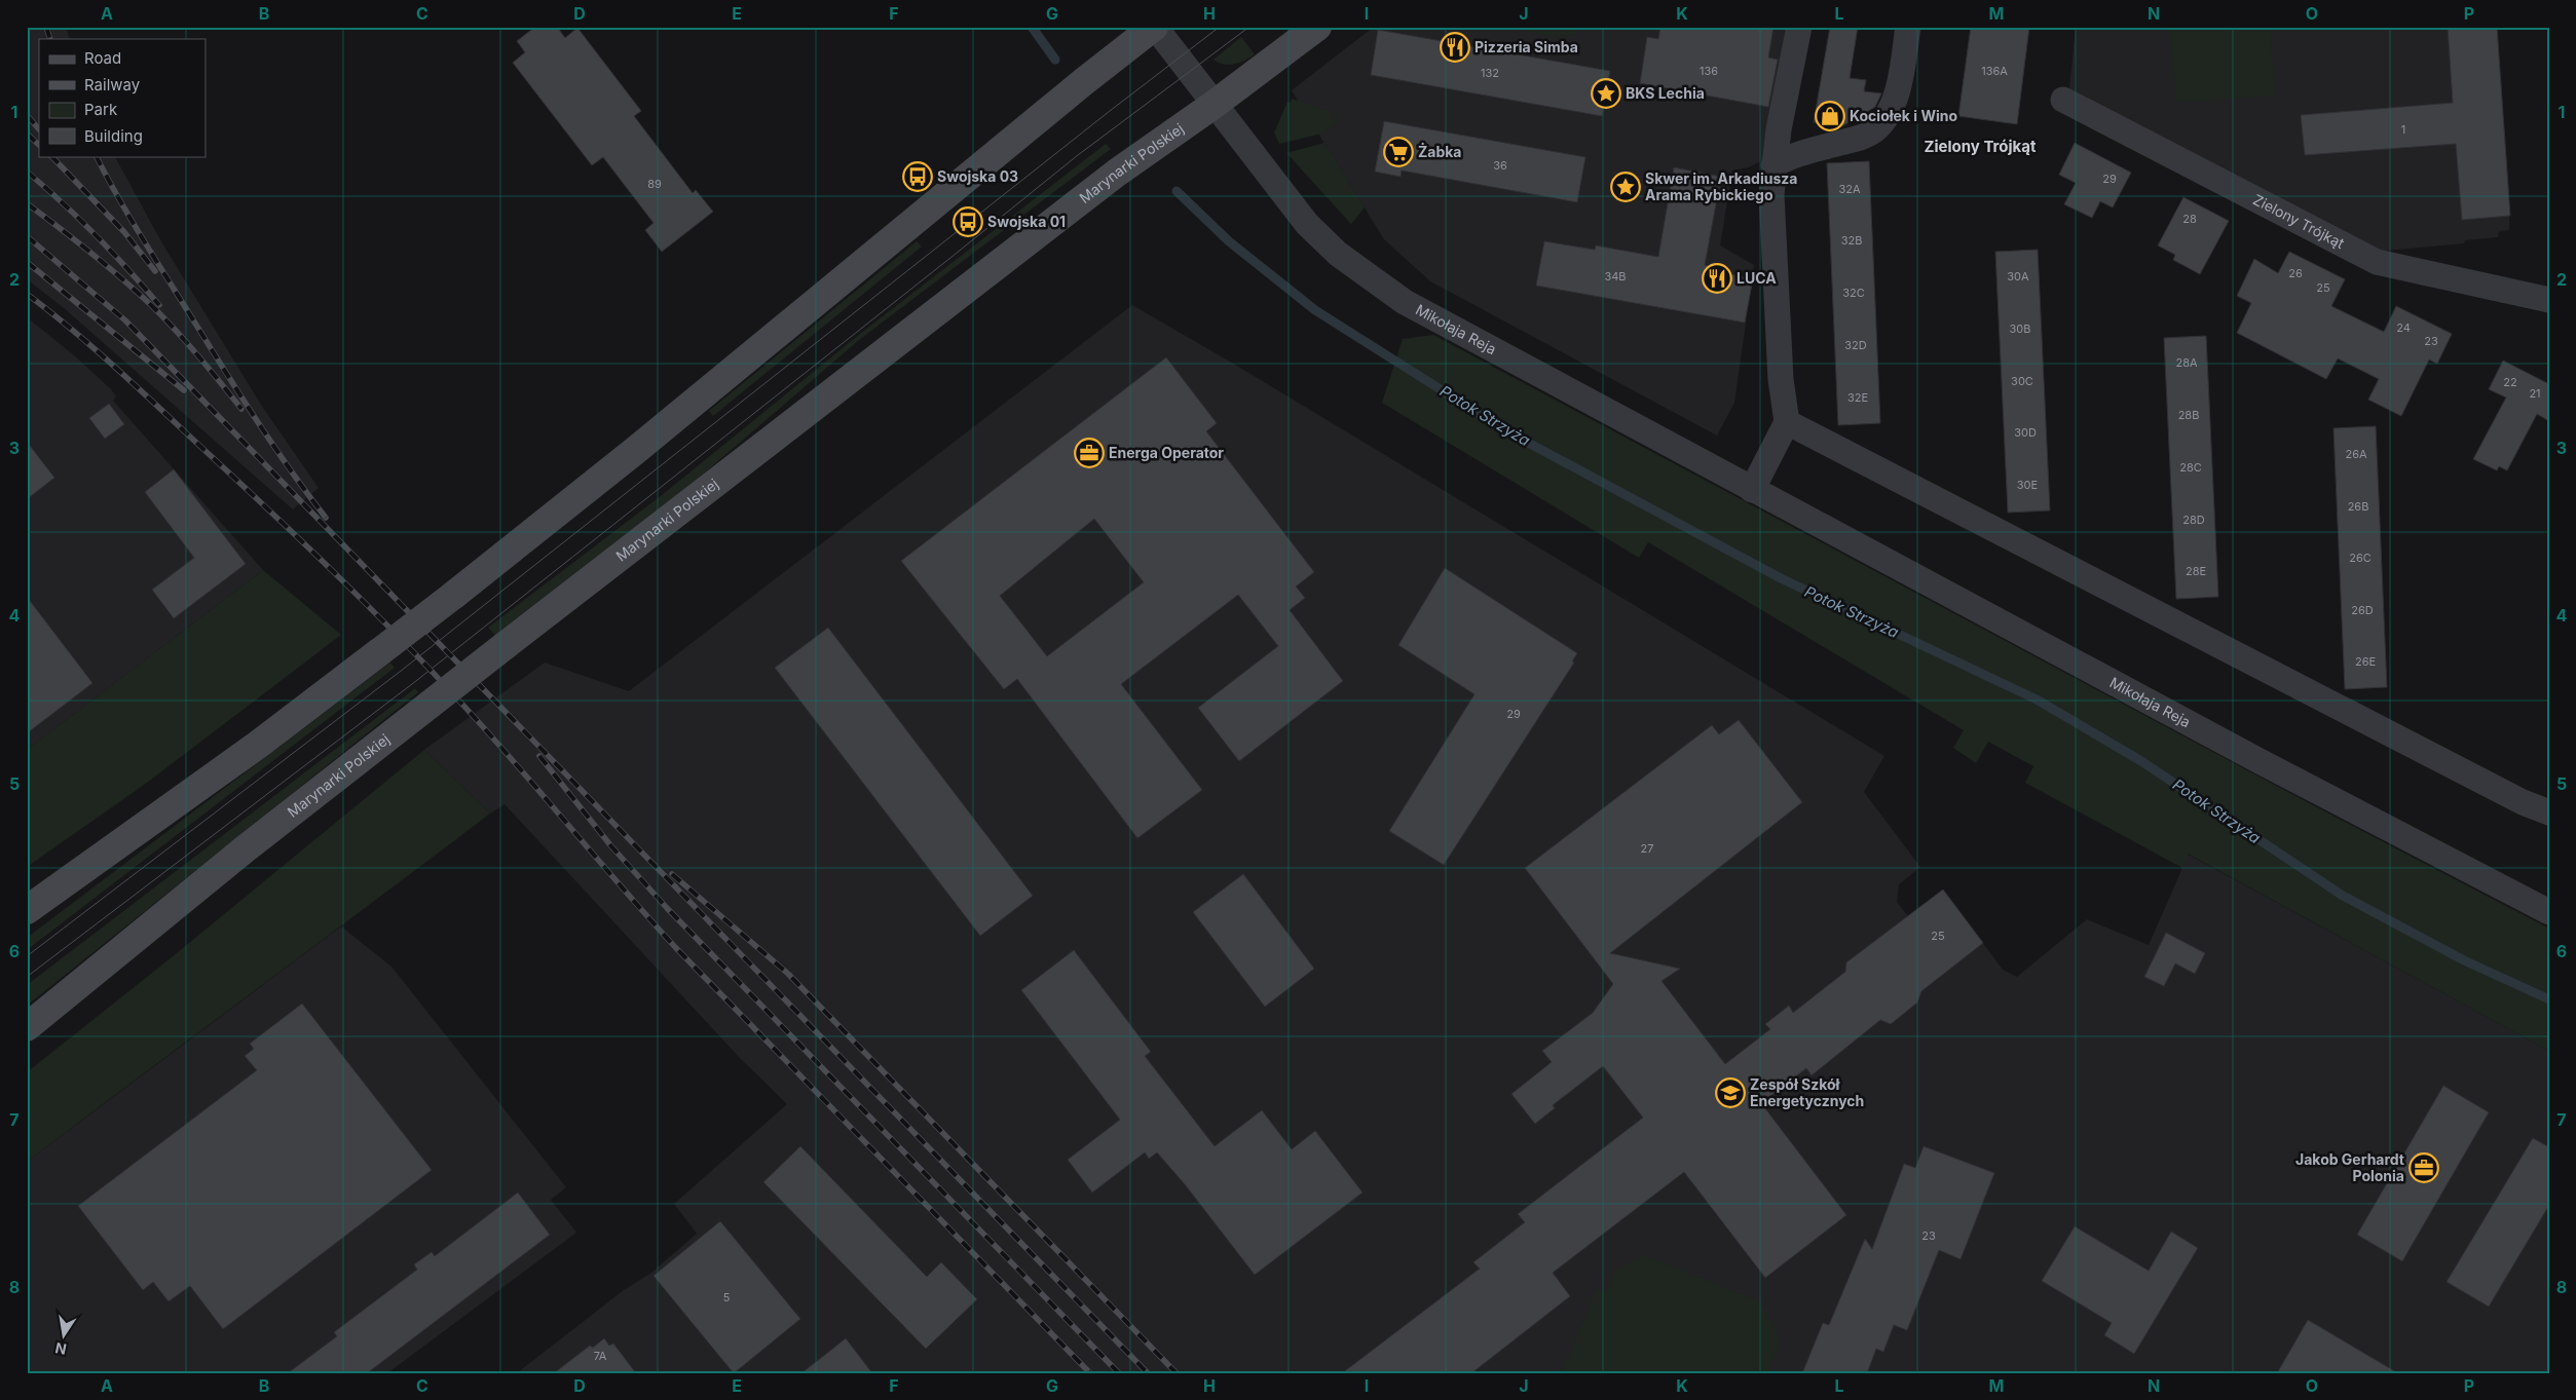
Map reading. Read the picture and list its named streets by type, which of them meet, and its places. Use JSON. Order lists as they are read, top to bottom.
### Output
{
  "streets": {
    "main road": ["Marynarki Polskiej"],
    "street": ["Zielony Trójkąt", "Mikołaja Reja"]
  },
  "crossings": [
    ["Marynarki Polskiej", "Mikołaja Reja"]
  ],
  "districts": ["Zielony Trójkąt"],
  "water": ["Potok Strzyża"],
  "places": {
    "restaurant": ["Pizzeria Simba", "LUCA"],
    "place": ["BKS Lechia", "Skwer im. Arkadiusza Arama Rybickiego"],
    "shop": ["Kociołek i Wino"],
    "supermarket": ["Żabka"],
    "bus stop": ["Swojska 03", "Swojska 01"],
    "office": ["Energa Operator", "Jakob Gerhardt Polonia"],
    "school or university": ["Zespół Szkół Energetycznych"]
  },
  "house_numbers": [
    "136",
    "136A",
    "132",
    "1",
    "36",
    "29",
    "89",
    "32A",
    "28",
    "32B",
    "26",
    "34B",
    "30A",
    "25",
    "32C",
    "24",
    "30B",
    "23",
    "32D",
    "28A",
    "30C",
    "22",
    "21",
    "32E",
    "28B",
    "30D",
    "26A",
    "28C",
    "30E",
    "26B",
    "28D",
    "26C",
    "28E",
    "26D",
    "26E",
    "29",
    "27",
    "25",
    "23",
    "5",
    "7A"
  ],
  "legend": [
    "Road",
    "Railway",
    "Park",
    "Building"
  ],
  "north": "bottom",
  "grid": {
    "columns": [
      "A",
      "B",
      "C",
      "D",
      "E",
      "F",
      "G",
      "H",
      "I",
      "J",
      "K",
      "L",
      "M",
      "N",
      "O",
      "P"
    ],
    "rows": [
      "1",
      "2",
      "3",
      "4",
      "5",
      "6",
      "7",
      "8"
    ]
  }
}
